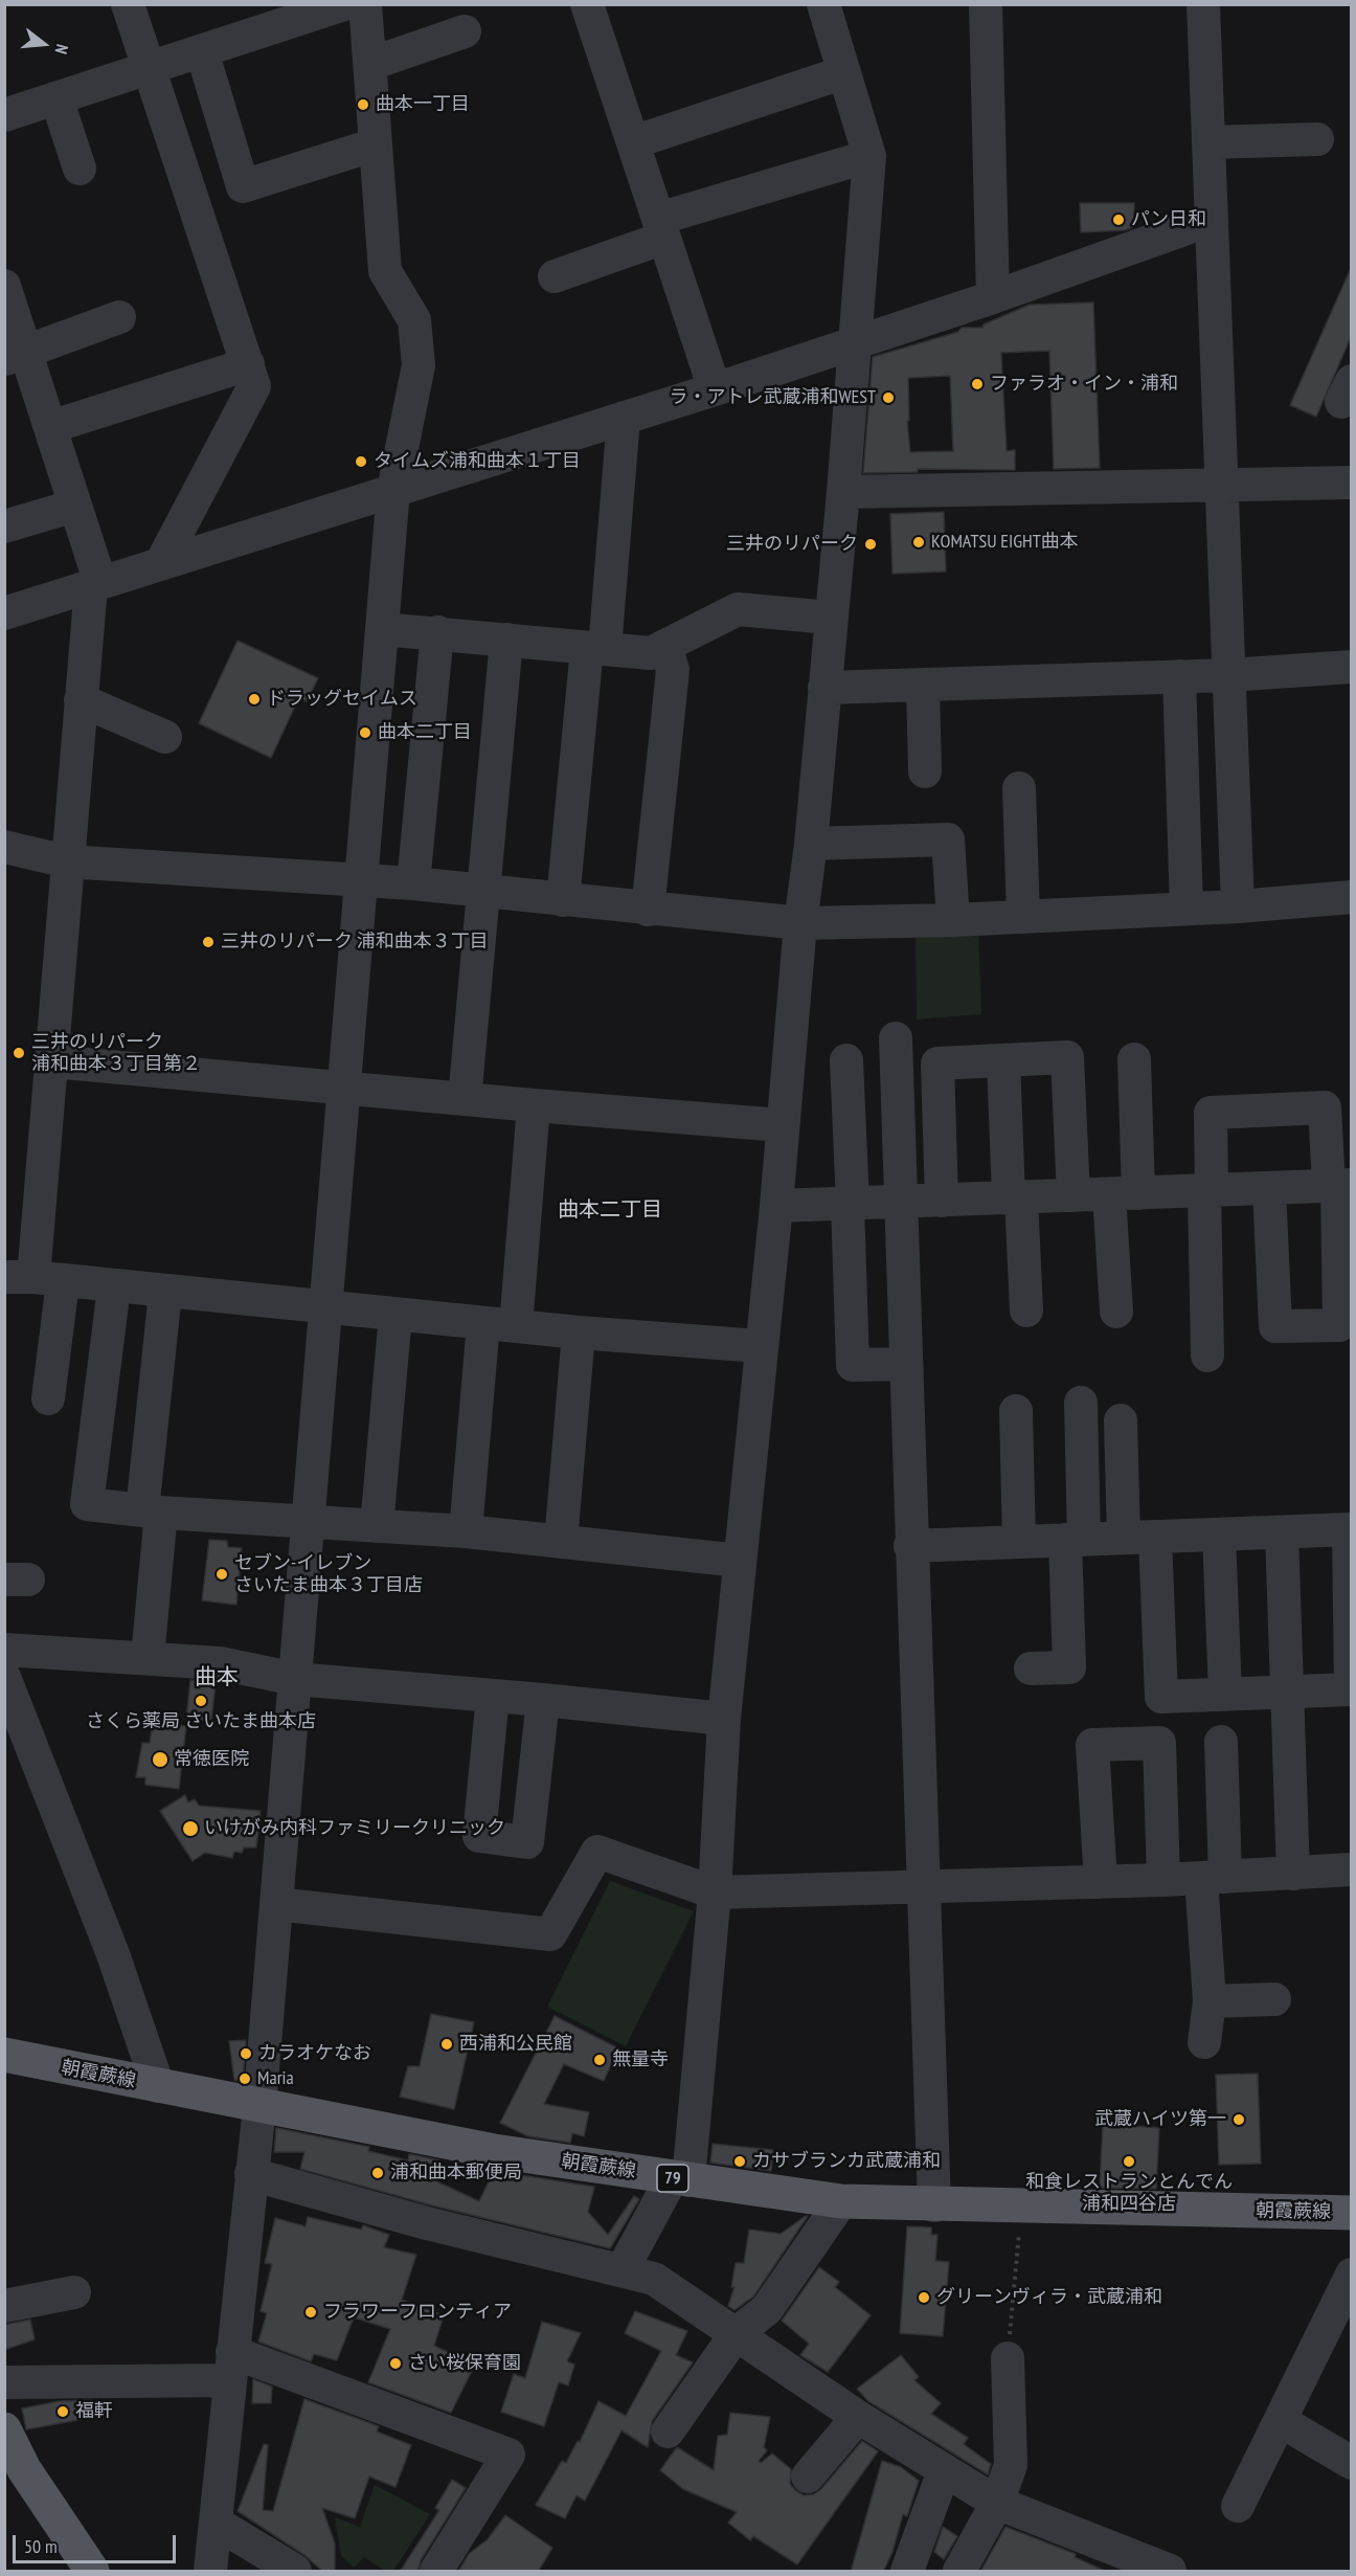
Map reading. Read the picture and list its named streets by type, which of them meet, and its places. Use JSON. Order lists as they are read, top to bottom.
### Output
{
  "streets": {
    "main road": ["朝霞蕨線", "79"]
  },
  "districts": ["曲本二丁目", "曲本"],
  "places": [
    "曲本一丁目",
    "パン日和",
    "ファラオ・イン・浦和",
    "ラ・アトレ武蔵浦和WEST",
    "タイムズ浦和曲本１丁目",
    "KOMATSU EIGHT曲本",
    "三井のリパーク",
    "ドラッグセイムス",
    "曲本二丁目",
    "三井のリパーク 浦和曲本３丁目",
    "三井のリパーク 浦和曲本３丁目第２",
    "セブン-イレブン さいたま曲本３丁目店",
    "さくら薬局 さいたま曲本店",
    "常徳医院",
    "いけがみ内科ファミリークリニック",
    "西浦和公民館",
    "カラオケなお",
    "無量寺",
    "Maria",
    "武蔵ハイツ第一",
    "カサブランカ武蔵浦和",
    "和食レストランとんでん 浦和四谷店",
    "浦和曲本郵便局",
    "グリーンヴィラ・武蔵浦和",
    "フラワーフロンティア",
    "さい桜保育園",
    "福軒"
  ],
  "scale_bar": "50 m",
  "north": "right"
}
